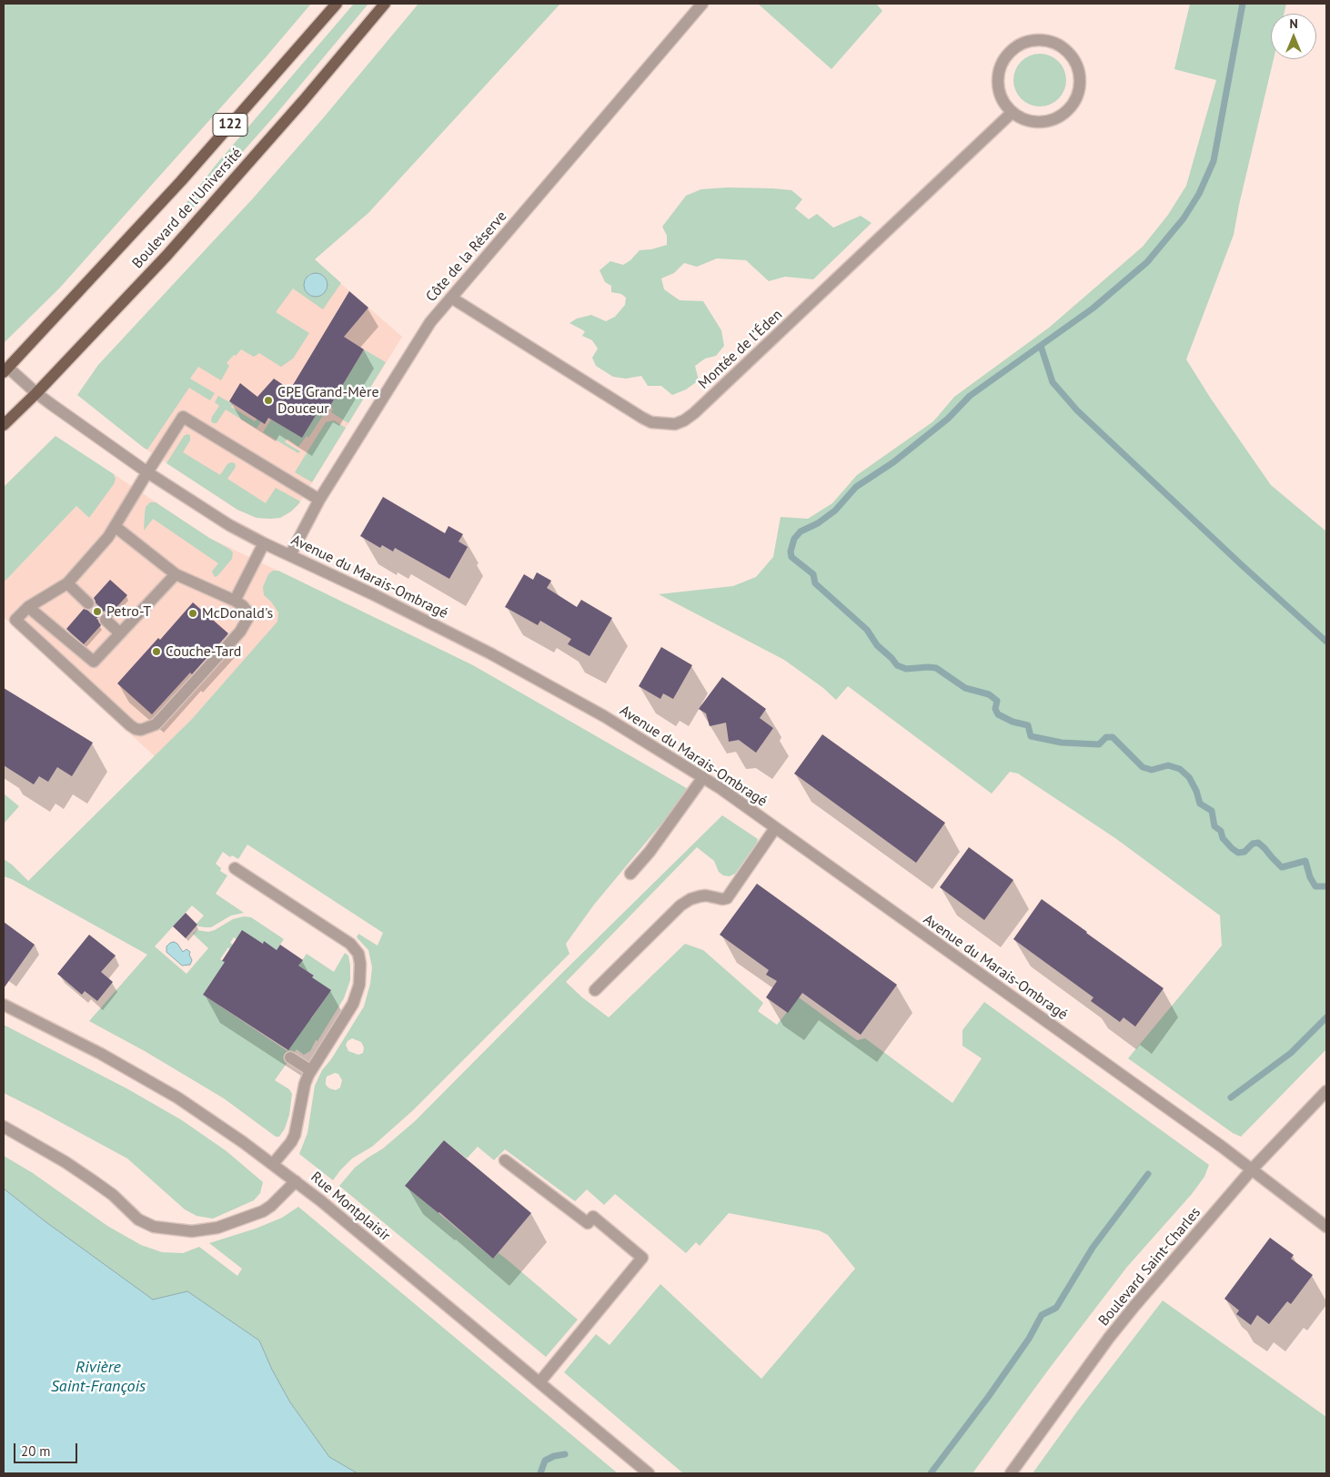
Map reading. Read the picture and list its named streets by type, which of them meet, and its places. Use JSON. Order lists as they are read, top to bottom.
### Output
{
  "streets": {
    "main road": ["122", "Boulevard de l'Université"],
    "street": [
      "Côte de la Réserve",
      "Montée de l'Éden",
      "Avenue du Marais-Ombragé",
      "Rue Montplaisir",
      "Boulevard Saint-Charles"
    ]
  },
  "crossings": [
    ["Boulevard de l'Université", "Avenue du Marais-Ombragé"],
    ["Côte de la Réserve", "Montée de l'Éden"],
    ["Côte de la Réserve", "Avenue du Marais-Ombragé"],
    ["Avenue du Marais-Ombragé", "Boulevard Saint-Charles"]
  ],
  "water": ["Rivière Saint-François"],
  "places": [
    "CPE Grand-Mère Douceur",
    "Petro-T",
    "McDonald's",
    "Couche-Tard"
  ],
  "scale_bar": "20 m",
  "north": "top"
}
